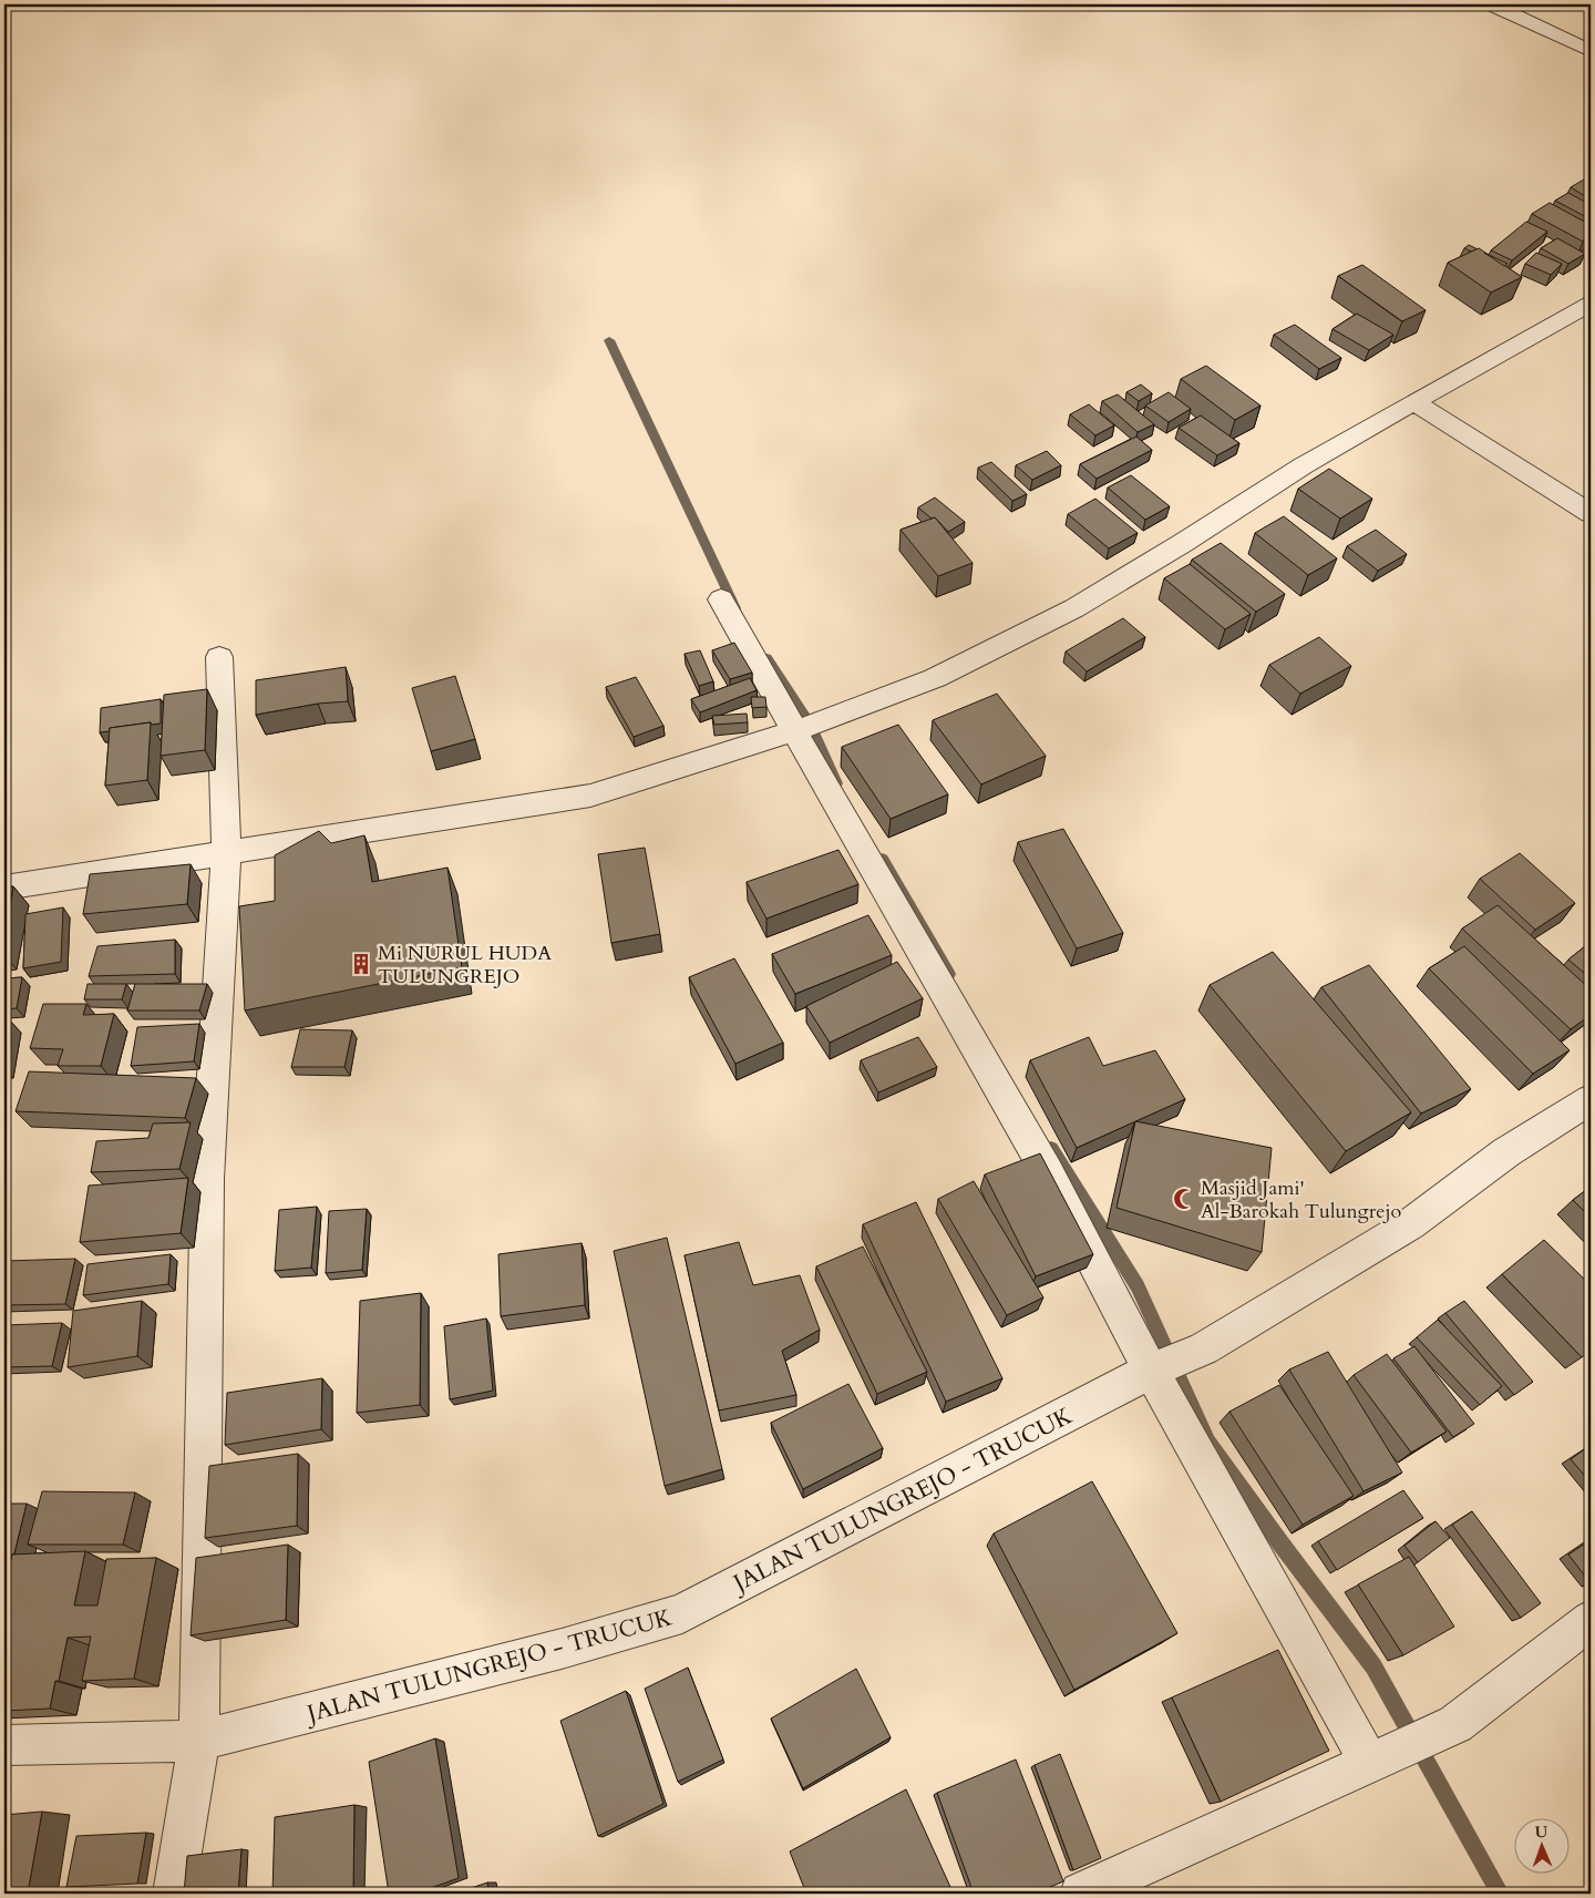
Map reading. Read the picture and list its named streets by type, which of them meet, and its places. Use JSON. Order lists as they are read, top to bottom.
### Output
{
  "streets": {
    "street": ["JALAN TULUNGREJO - TRUCUK"]
  },
  "places": {
    "building": ["Mi NURUL HUDA TULUNGREJO"],
    "mosque": ["Masjid Jami' Al-Barokah Tulungrejo"]
  },
  "north": "top"
}
